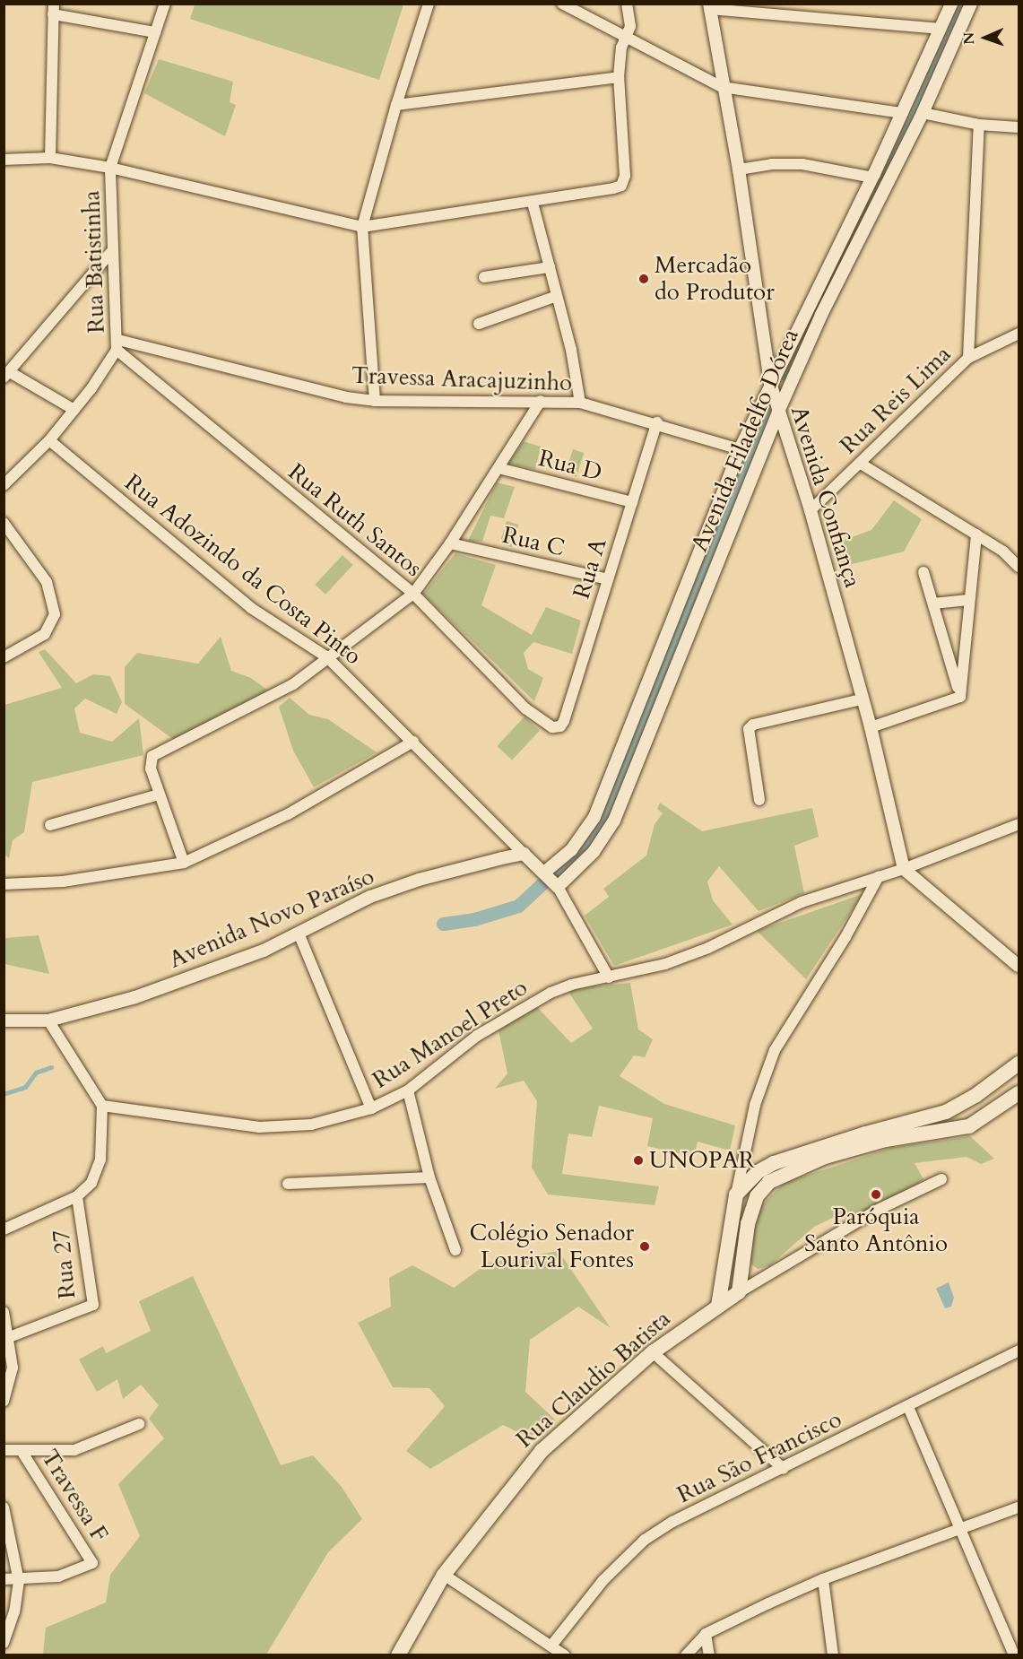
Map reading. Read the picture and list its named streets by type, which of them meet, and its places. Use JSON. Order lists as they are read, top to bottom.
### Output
{
  "streets": {
    "main road": ["Rua Claudio Batista"],
    "street": [
      "Rua Batistinha",
      "Travessa Aracajuzinho",
      "Rua Reis Lima",
      "Avenida Filadelfo Dórea",
      "Rua D",
      "Avenida Confiança",
      "Rua Ruth Santos",
      "Rua C",
      "Rua A",
      "Rua Adozindo da Costa Pinto",
      "Avenida Novo Paraíso",
      "Rua Manoel Preto",
      "Rua 27",
      "Rua São Francisco",
      "Travessa F"
    ]
  },
  "crossings": [
    ["Rua Batistinha", "Travessa Aracajuzinho"],
    ["Rua Batistinha", "Rua Ruth Santos"],
    ["Rua Batistinha", "Rua Adozindo da Costa Pinto"],
    ["Travessa Aracajuzinho", "Avenida Filadelfo Dórea"],
    ["Travessa Aracajuzinho", "Rua Ruth Santos"],
    ["Travessa Aracajuzinho", "Rua A"],
    ["Rua Reis Lima", "Avenida Confiança"],
    ["Avenida Filadelfo Dórea", "Avenida Confiança"],
    ["Avenida Filadelfo Dórea", "Rua Adozindo da Costa Pinto"],
    ["Rua D", "Rua A"],
    ["Avenida Confiança", "Rua Manoel Preto"],
    ["Rua Ruth Santos", "Rua A"],
    ["Rua C", "Rua A"],
    ["Rua Adozindo da Costa Pinto", "Avenida Novo Paraíso"]
  ],
  "places": [
    "Mercadão do Produtor",
    "UNOPAR",
    "Paróquia Santo Antônio",
    "Colégio Senador Lourival Fontes"
  ],
  "north": "left"
}
